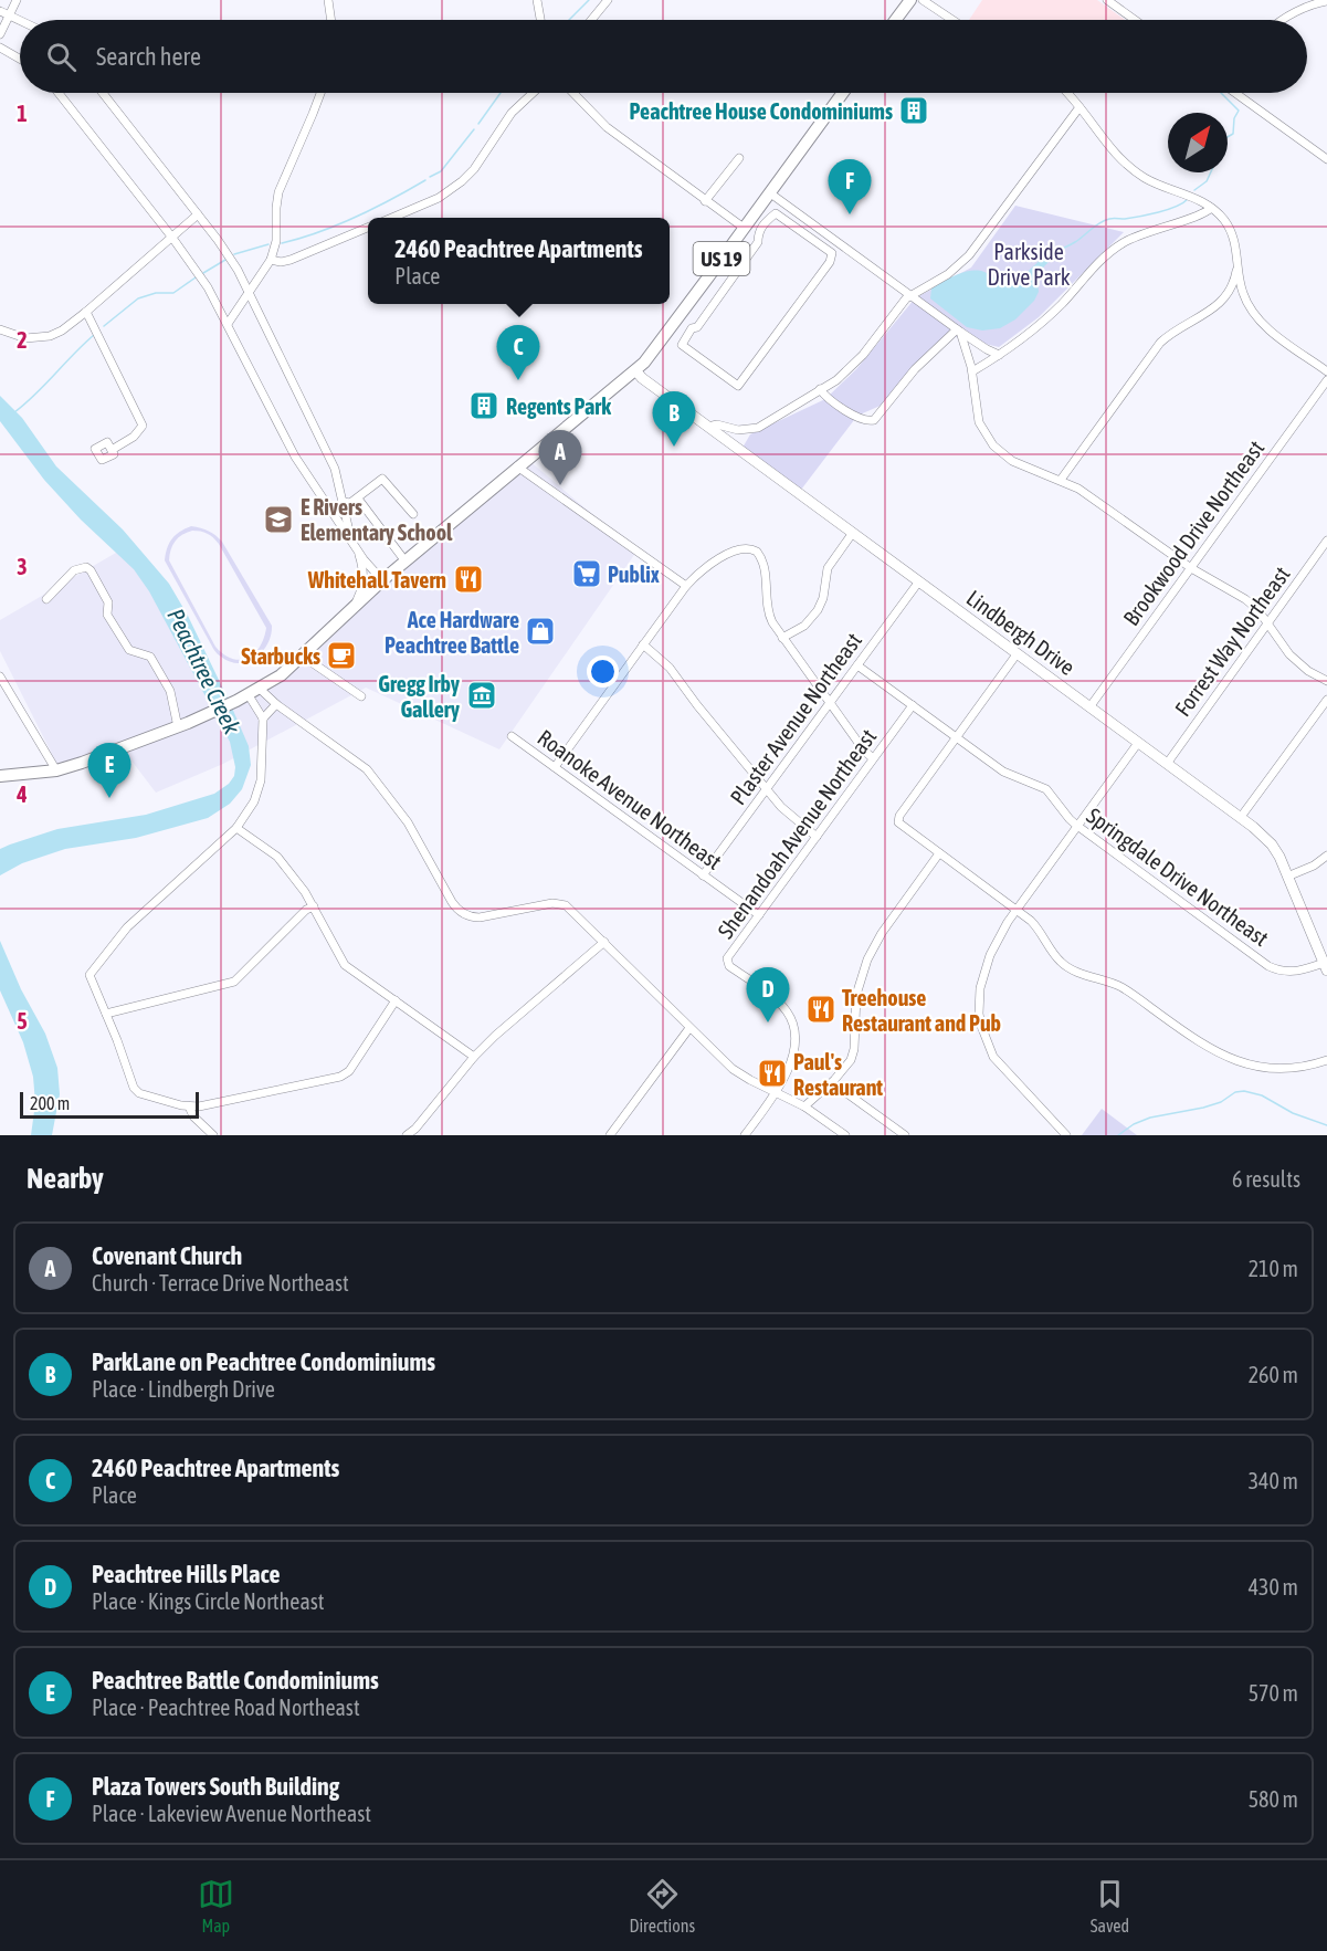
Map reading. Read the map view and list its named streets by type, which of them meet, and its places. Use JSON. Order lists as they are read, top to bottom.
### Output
{
  "streets": {
    "highway": ["US 19"],
    "main road": ["Lindbergh Drive"],
    "street": [
      "Brookwood Drive Northeast",
      "Forrest Way Northeast",
      "Plaster Avenue Northeast",
      "Roanoke Avenue Northeast",
      "Shenandoah Avenue Northeast",
      "Springdale Drive Northeast"
    ]
  },
  "crossings": [
    ["US 19", "Lindbergh Drive"],
    ["Brookwood Drive Northeast", "Lindbergh Drive"],
    ["Lindbergh Drive", "Forrest Way Northeast"],
    ["Lindbergh Drive", "Plaster Avenue Northeast"],
    ["Lindbergh Drive", "Springdale Drive Northeast"],
    ["Plaster Avenue Northeast", "Roanoke Avenue Northeast"],
    ["Plaster Avenue Northeast", "Springdale Drive Northeast"],
    ["Roanoke Avenue Northeast", "Shenandoah Avenue Northeast"],
    ["Shenandoah Avenue Northeast", "Springdale Drive Northeast"]
  ],
  "water": ["Peachtree Creek"],
  "parks": ["Parkside Drive Park"],
  "places": {
    "building": ["Peachtree House Condominiums", "Regents Park"],
    "school or university": ["E Rivers Elementary School"],
    "supermarket": ["Publix"],
    "restaurant": ["Whitehall Tavern", "Treehouse Restaurant and Pub", "Paul's Restaurant"],
    "shop": ["Ace Hardware Peachtree Battle"],
    "cafe": ["Starbucks"],
    "museum": ["Gregg Irby Gallery"]
  },
  "scale_bar": "200 m",
  "north": "top right",
  "page": {
    "search": "Search here",
    "pins": [
      "F",
      "C",
      "B",
      "A",
      "E",
      "D"
    ],
    "popup": ["2460 Peachtree Apartments", "Place"],
    "scale": "200 m",
    "heading": ["Nearby", "6 results"],
    "list": [
      {
        "mark": "A",
        "name": "Covenant Church",
        "note": "Church · Terrace Drive Northeast",
        "value": "210 m"
      },
      {
        "mark": "B",
        "name": "ParkLane on Peachtree Condominiums",
        "note": "Place · Lindbergh Drive",
        "value": "260 m"
      },
      {
        "mark": "C",
        "name": "2460 Peachtree Apartments",
        "note": "Place",
        "value": "340 m"
      },
      {
        "mark": "D",
        "name": "Peachtree Hills Place",
        "note": "Place · Kings Circle Northeast",
        "value": "430 m"
      },
      {
        "mark": "E",
        "name": "Peachtree Battle Condominiums",
        "note": "Place · Peachtree Road Northeast",
        "value": "570 m"
      },
      {
        "mark": "F",
        "name": "Plaza Towers South Building",
        "note": "Place · Lakeview Avenue Northeast",
        "value": "580 m"
      }
    ],
    "nav": ["Map", "Directions", "Saved"]
  },
  "grid": {
    "rows": [
      "1",
      "2",
      "3",
      "4",
      "5"
    ]
  }
}
